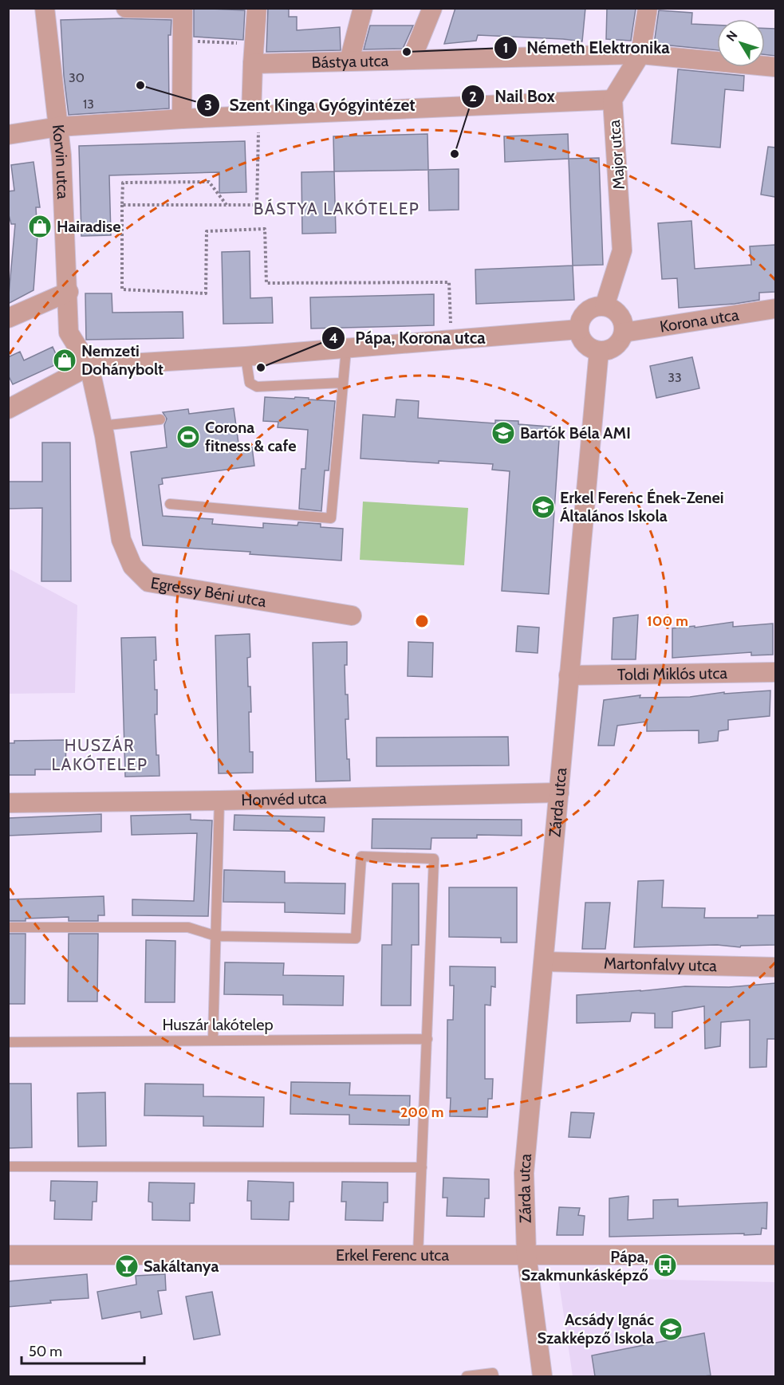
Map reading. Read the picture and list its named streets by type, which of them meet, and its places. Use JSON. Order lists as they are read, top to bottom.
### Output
{
  "streets": {
    "street": [
      "Bástya utca",
      "Major utca",
      "Korvin utca",
      "Korona utca",
      "Egressy Béni utca",
      "Toldi Miklós utca",
      "Honvéd utca",
      "Zárda utca",
      "Martonfalvy utca",
      "Erkel Ferenc utca"
    ],
    "lane": ["Huszár lakótelep"]
  },
  "crossings": [
    ["Bástya utca", "Major utca"],
    ["Major utca", "Korona utca"],
    ["Major utca", "Zárda utca"],
    ["Korvin utca", "Egressy Béni utca"],
    ["Korona utca", "Zárda utca"],
    ["Toldi Miklós utca", "Zárda utca"],
    ["Honvéd utca", "Zárda utca"],
    ["Zárda utca", "Martonfalvy utca"],
    ["Zárda utca", "Erkel Ferenc utca"]
  ],
  "districts": ["BÁSTYA LAKÓTELEP", "HUSZÁR LAKÓTELEP"],
  "places": {
    "other": [
      "Németh Elektronika",
      "Szent Kinga Gyógyintézet",
      "Nail Box",
      "Pápa, Korona utca"
    ],
    "shop": ["Hairadise", "Nemzeti Dohánybolt"],
    "school or university": ["Bartók Béla AMI", "Erkel Ferenc Ének-Zenei Általános Iskola", "Acsády Ignác Szakképző Iskola"],
    "sports": ["Corona fitness & cafe"],
    "bus stop": ["Pápa, Szakmunkásképző"],
    "bar": ["Sakáltanya"]
  },
  "house_numbers": ["30", "13", "33"],
  "scale_bar": "50 m",
  "north": "top left",
  "rings": ["100 m", "200 m"]
}
